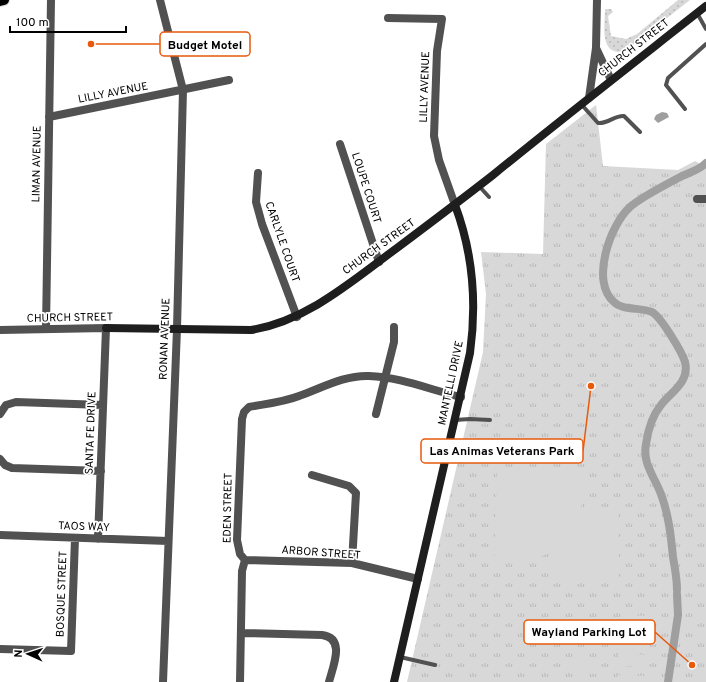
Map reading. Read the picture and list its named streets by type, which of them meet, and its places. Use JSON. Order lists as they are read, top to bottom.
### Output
{
  "streets": {
    "street": [
      "CHURCH STREET",
      "LILLY AVENUE",
      "LIMAN AVENUE",
      "LOUPE COURT",
      "CARLYLE COURT",
      "RONAN AVENUE",
      "MANTELLI DRIVE",
      "SANTA FE DRIVE",
      "EDEN STREET",
      "TAOS WAY",
      "ARBOR STREET",
      "BOSQUE STREET"
    ]
  },
  "crossings": [
    ["CHURCH STREET", "LILLY AVENUE"],
    ["CHURCH STREET", "LIMAN AVENUE"],
    ["CHURCH STREET", "LOUPE COURT"],
    ["CHURCH STREET", "CARLYLE COURT"],
    ["CHURCH STREET", "RONAN AVENUE"],
    ["CHURCH STREET", "MANTELLI DRIVE"],
    ["CHURCH STREET", "SANTA FE DRIVE"],
    ["LILLY AVENUE", "LIMAN AVENUE"],
    ["LILLY AVENUE", "RONAN AVENUE"],
    ["LILLY AVENUE", "MANTELLI DRIVE"],
    ["RONAN AVENUE", "TAOS WAY"],
    ["MANTELLI DRIVE", "ARBOR STREET"],
    ["SANTA FE DRIVE", "TAOS WAY"],
    ["EDEN STREET", "ARBOR STREET"],
    ["TAOS WAY", "BOSQUE STREET"]
  ],
  "places": ["Budget Motel", "Las Animas Veterans Park", "Wayland Parking Lot"],
  "scale_bar": "100 m",
  "north": "left"
}
